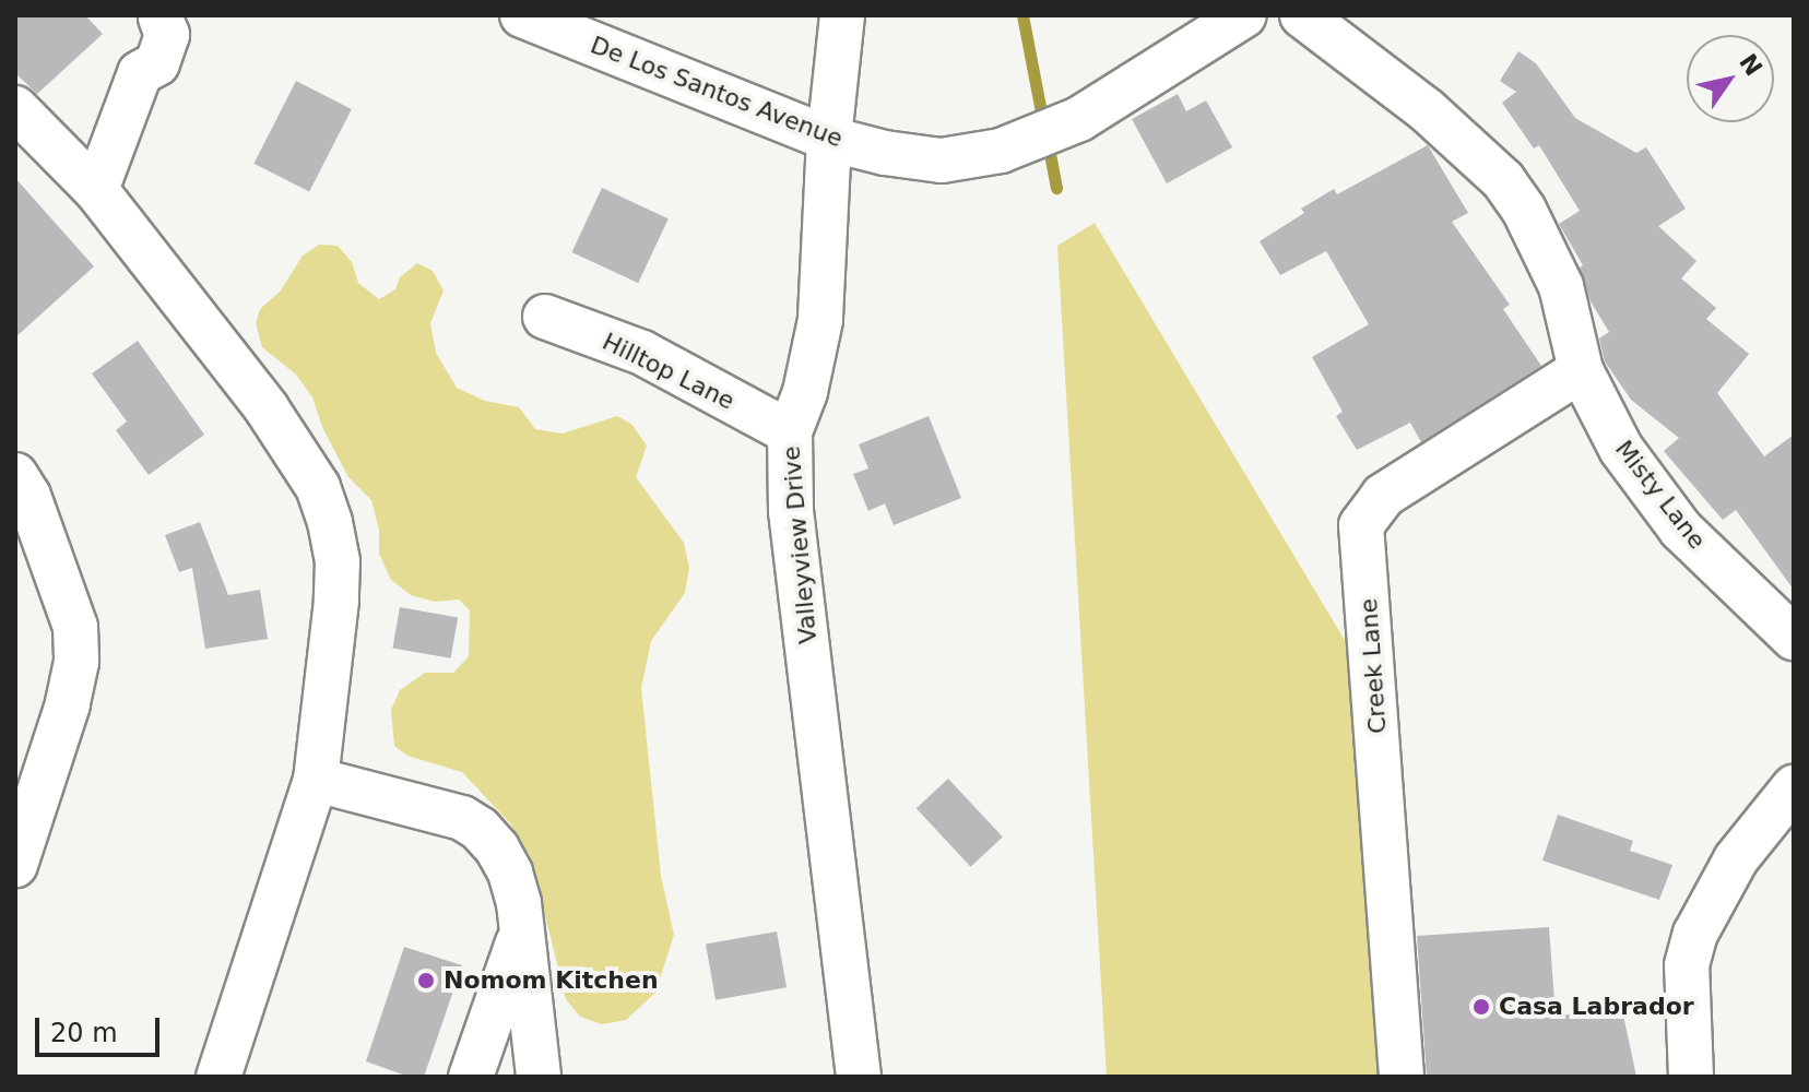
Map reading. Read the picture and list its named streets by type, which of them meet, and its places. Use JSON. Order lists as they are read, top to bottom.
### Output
{
  "streets": {
    "street": [
      "De Los Santos Avenue",
      "Hilltop Lane",
      "Misty Lane",
      "Valleyview Drive",
      "Creek Lane"
    ]
  },
  "crossings": [
    ["De Los Santos Avenue", "Valleyview Drive"],
    ["Hilltop Lane", "Valleyview Drive"],
    ["Misty Lane", "Creek Lane"]
  ],
  "places": ["Nomom Kitchen", "Casa Labrador"],
  "scale_bar": "20 m",
  "north": "top right"
}
